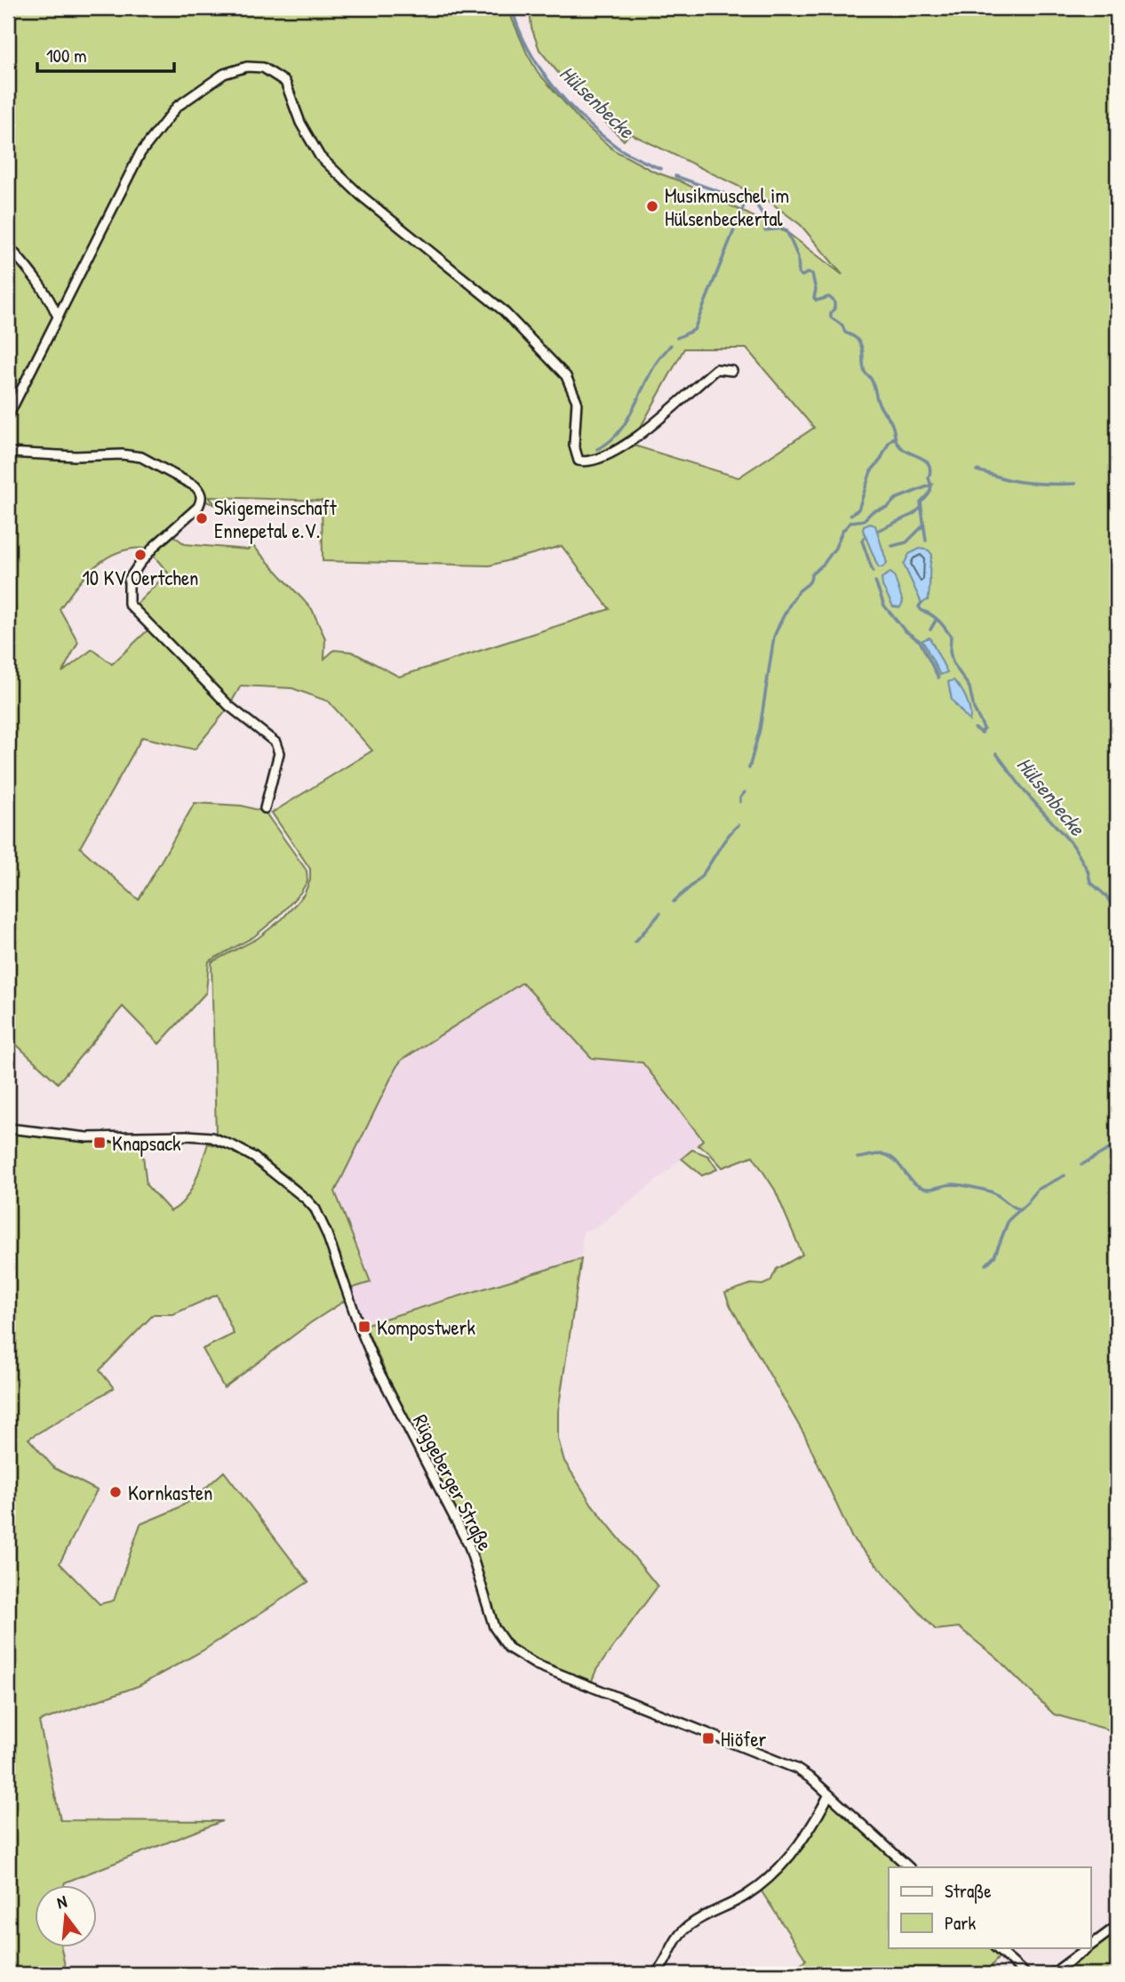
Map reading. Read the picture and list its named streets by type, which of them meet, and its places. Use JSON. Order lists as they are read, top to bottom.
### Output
{
  "streets": {
    "street": ["Rüggeberger Straße"]
  },
  "water": ["Hülsenbecke"],
  "places": {
    "other": [
      "Musikmuschel im Hülsenbeckertal",
      "Skigemeinschaft Ennepetal e.V.",
      "10 KV Oertchen",
      "Kornkasten"
    ],
    "transit": ["Knapsack", "Kompostwerk", "Hiöfer"]
  },
  "legend": ["Straße", "Park"],
  "scale_bar": "100 m",
  "north": "top"
}
